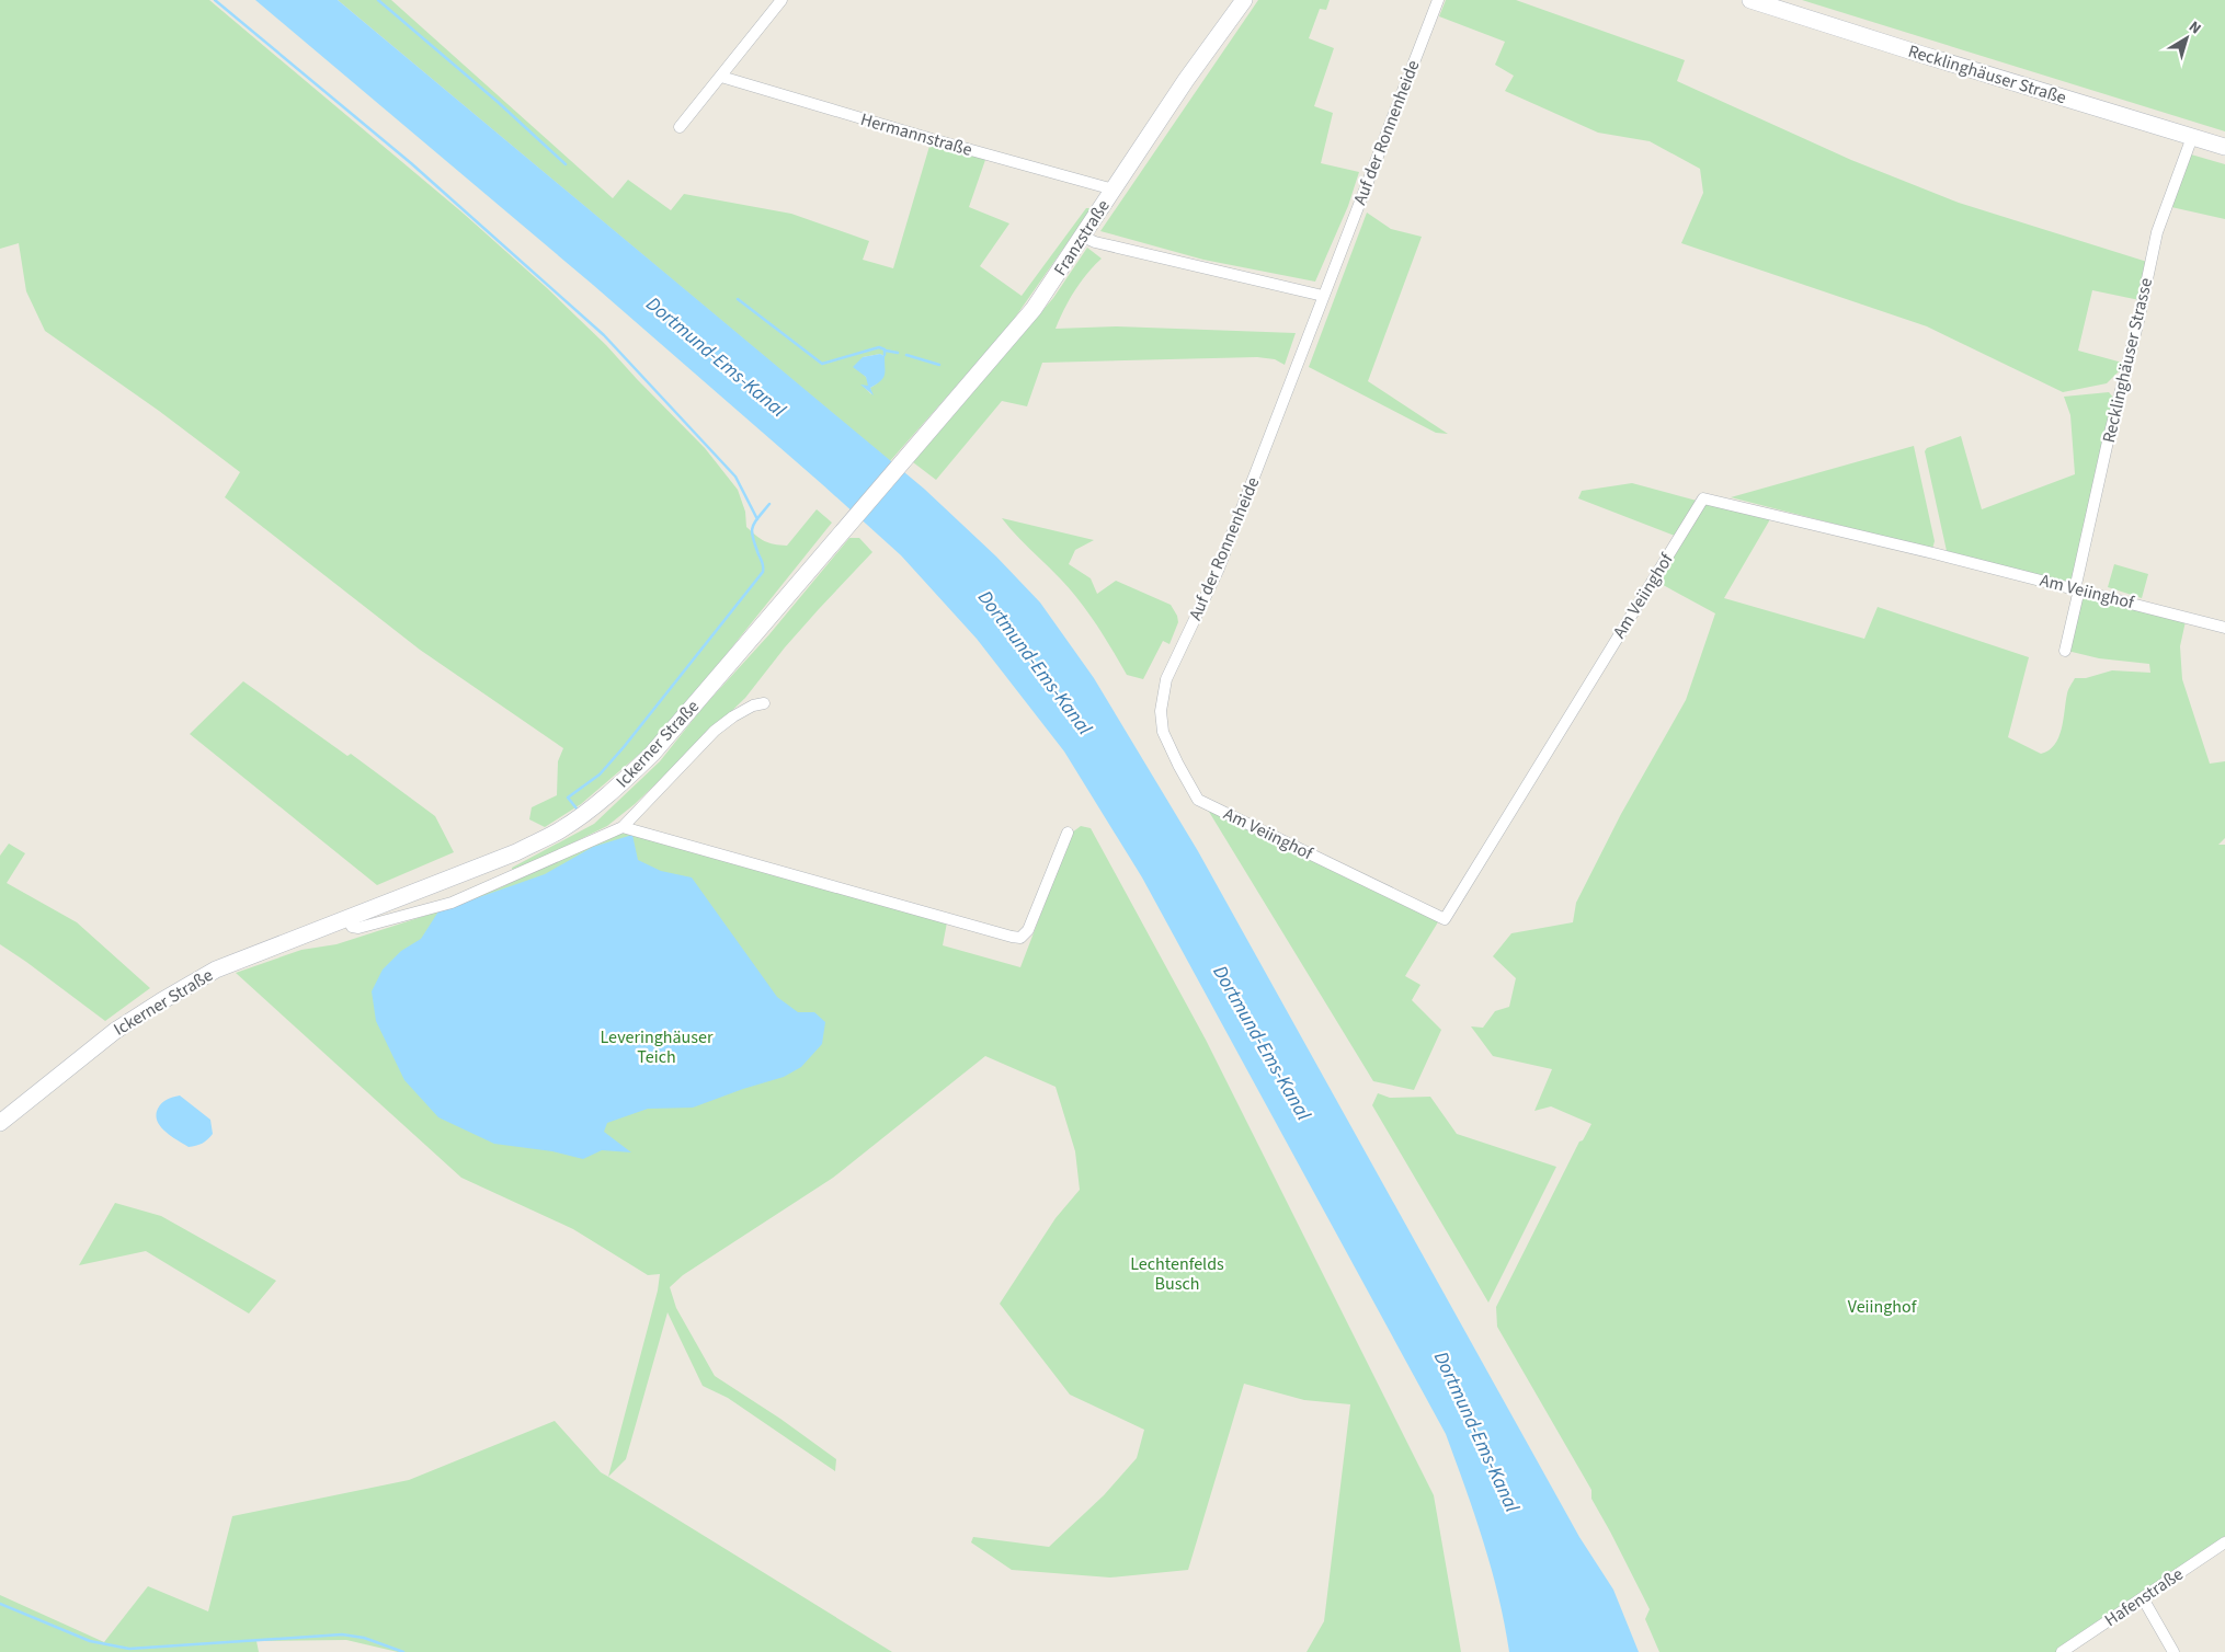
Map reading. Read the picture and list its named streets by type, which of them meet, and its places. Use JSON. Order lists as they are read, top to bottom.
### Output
{
  "streets": {
    "main road": ["Recklinghäuser Straße", "Franzstraße", "Ickerner Straße"],
    "street": [
      "Auf der Ronnenheide",
      "Hermannstraße",
      "Recklinghäuser Strasse",
      "Am Veiinghof",
      "Hafenstraße"
    ]
  },
  "crossings": [
    ["Recklinghäuser Straße", "Recklinghäuser Strasse"],
    ["Auf der Ronnenheide", "Am Veiinghof"],
    ["Hermannstraße", "Franzstraße"],
    ["Franzstraße", "Ickerner Straße"],
    ["Recklinghäuser Strasse", "Am Veiinghof"]
  ],
  "water": ["Dortmund-Ems-Kanal"],
  "parks": ["Leveringhäuser Teich", "Lechtenfelds Busch", "Veiinghof"],
  "north": "top right"
}
